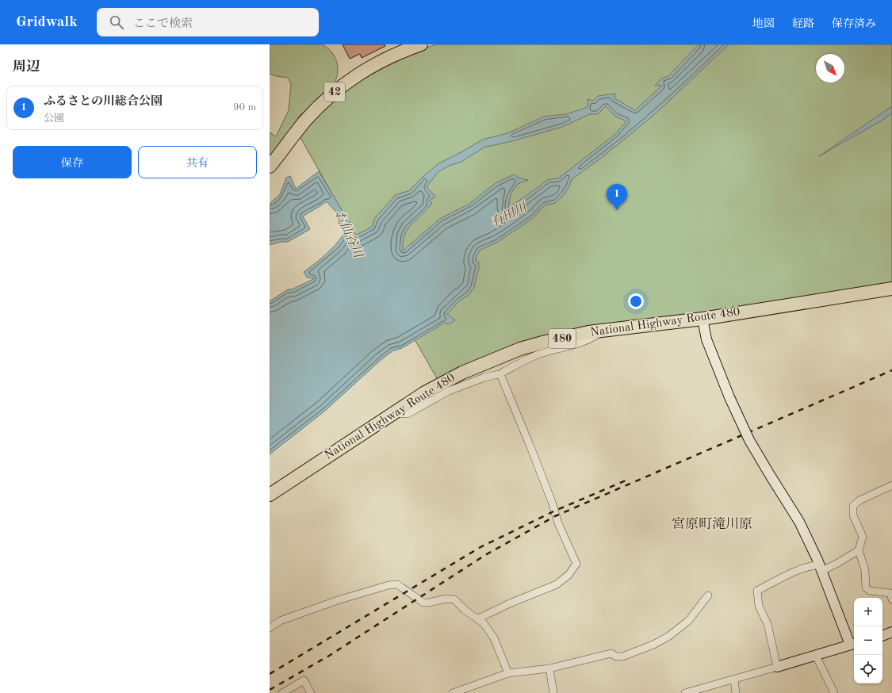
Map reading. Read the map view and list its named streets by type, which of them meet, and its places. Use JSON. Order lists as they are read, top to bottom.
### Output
{
  "streets": {
    "highway": ["42", "National Highway Route 480", "480"]
  },
  "districts": ["宮原町滝川原"],
  "water": ["有田川", "お仙谷川"],
  "north": "bottom right",
  "page": {
    "header": "Gridwalk",
    "search": "ここで検索",
    "nav": ["地図", "経路", "保存済み"],
    "heading": "周辺",
    "list": [
      {
        "mark": "1",
        "name": "ふるさとの川総合公園",
        "note": "公園",
        "value": "90 m"
      }
    ],
    "buttons": ["保存", "共有"],
    "pins": "1",
    "map_buttons": ["+", "−"]
  }
}
